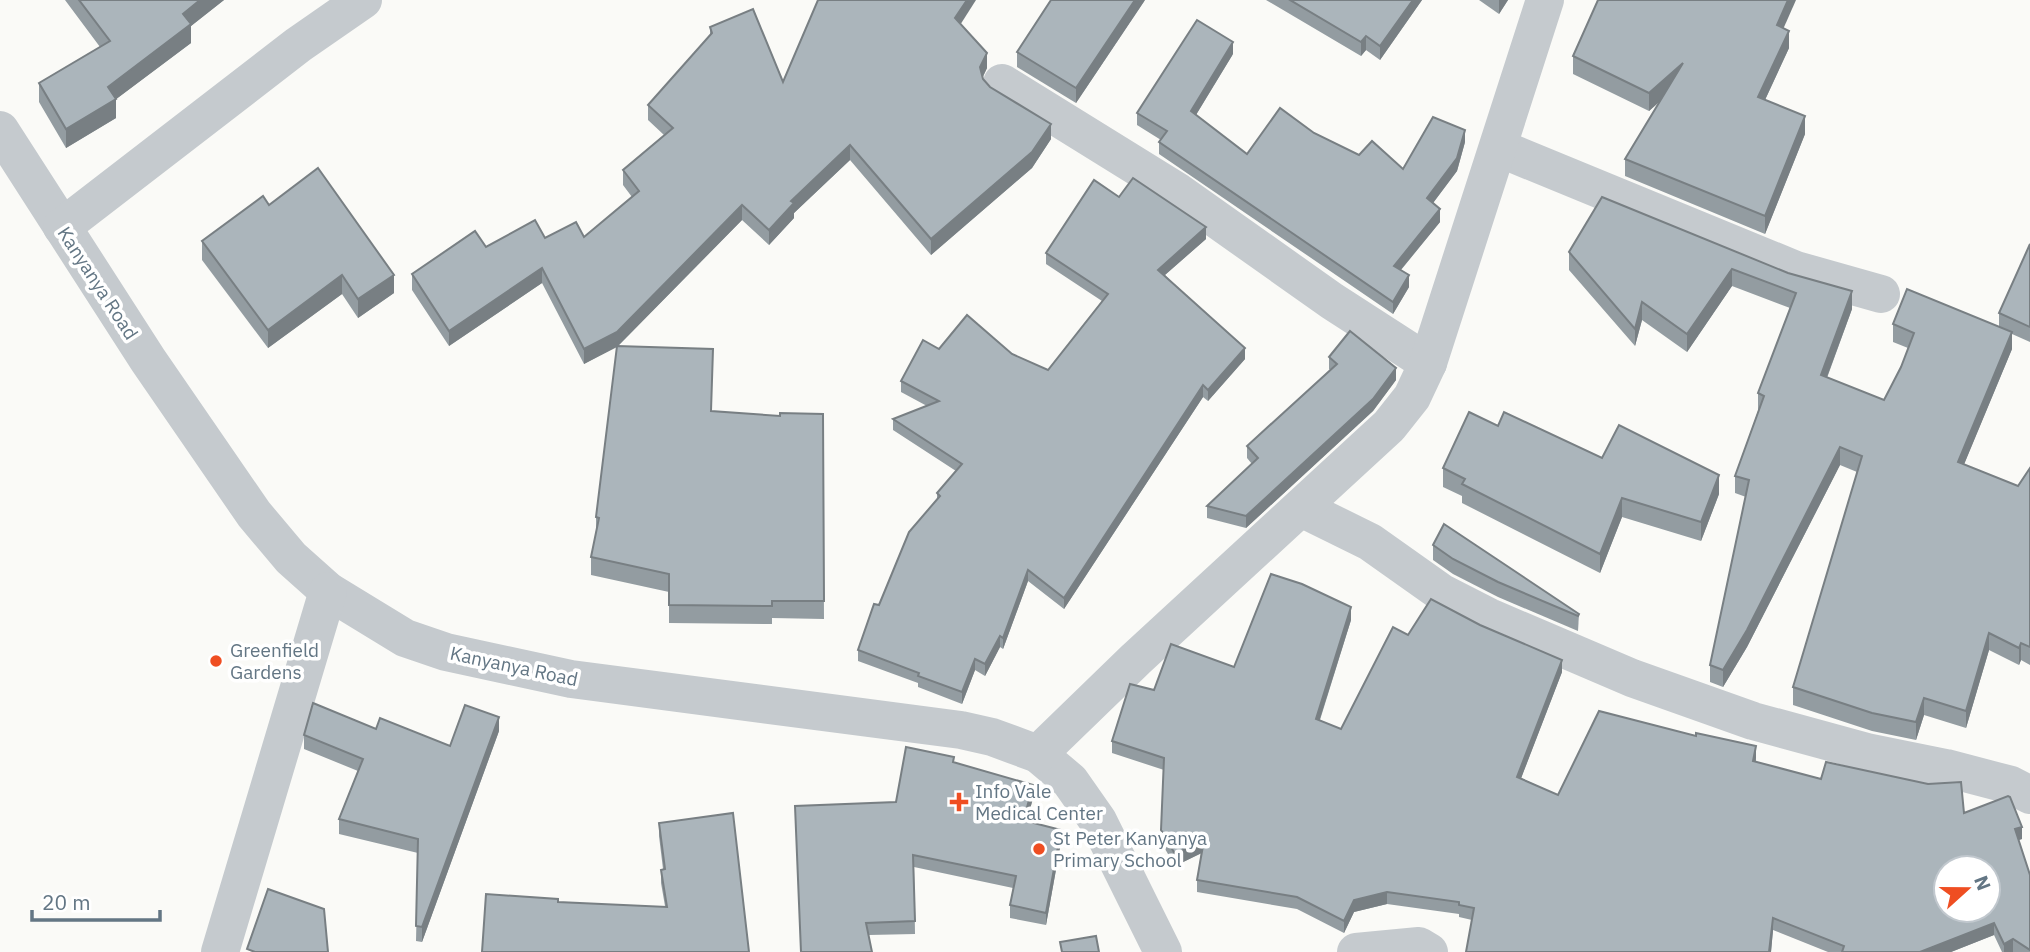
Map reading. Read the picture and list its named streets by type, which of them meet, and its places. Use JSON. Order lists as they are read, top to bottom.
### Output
{
  "streets": {
    "street": ["Kanyanya Road"]
  },
  "places": {
    "other": ["Greenfield Gardens", "St Peter Kanyanya Primary School"],
    "health": ["Info Vale Medical Center"]
  },
  "scale_bar": "20 m",
  "north": "right"
}
